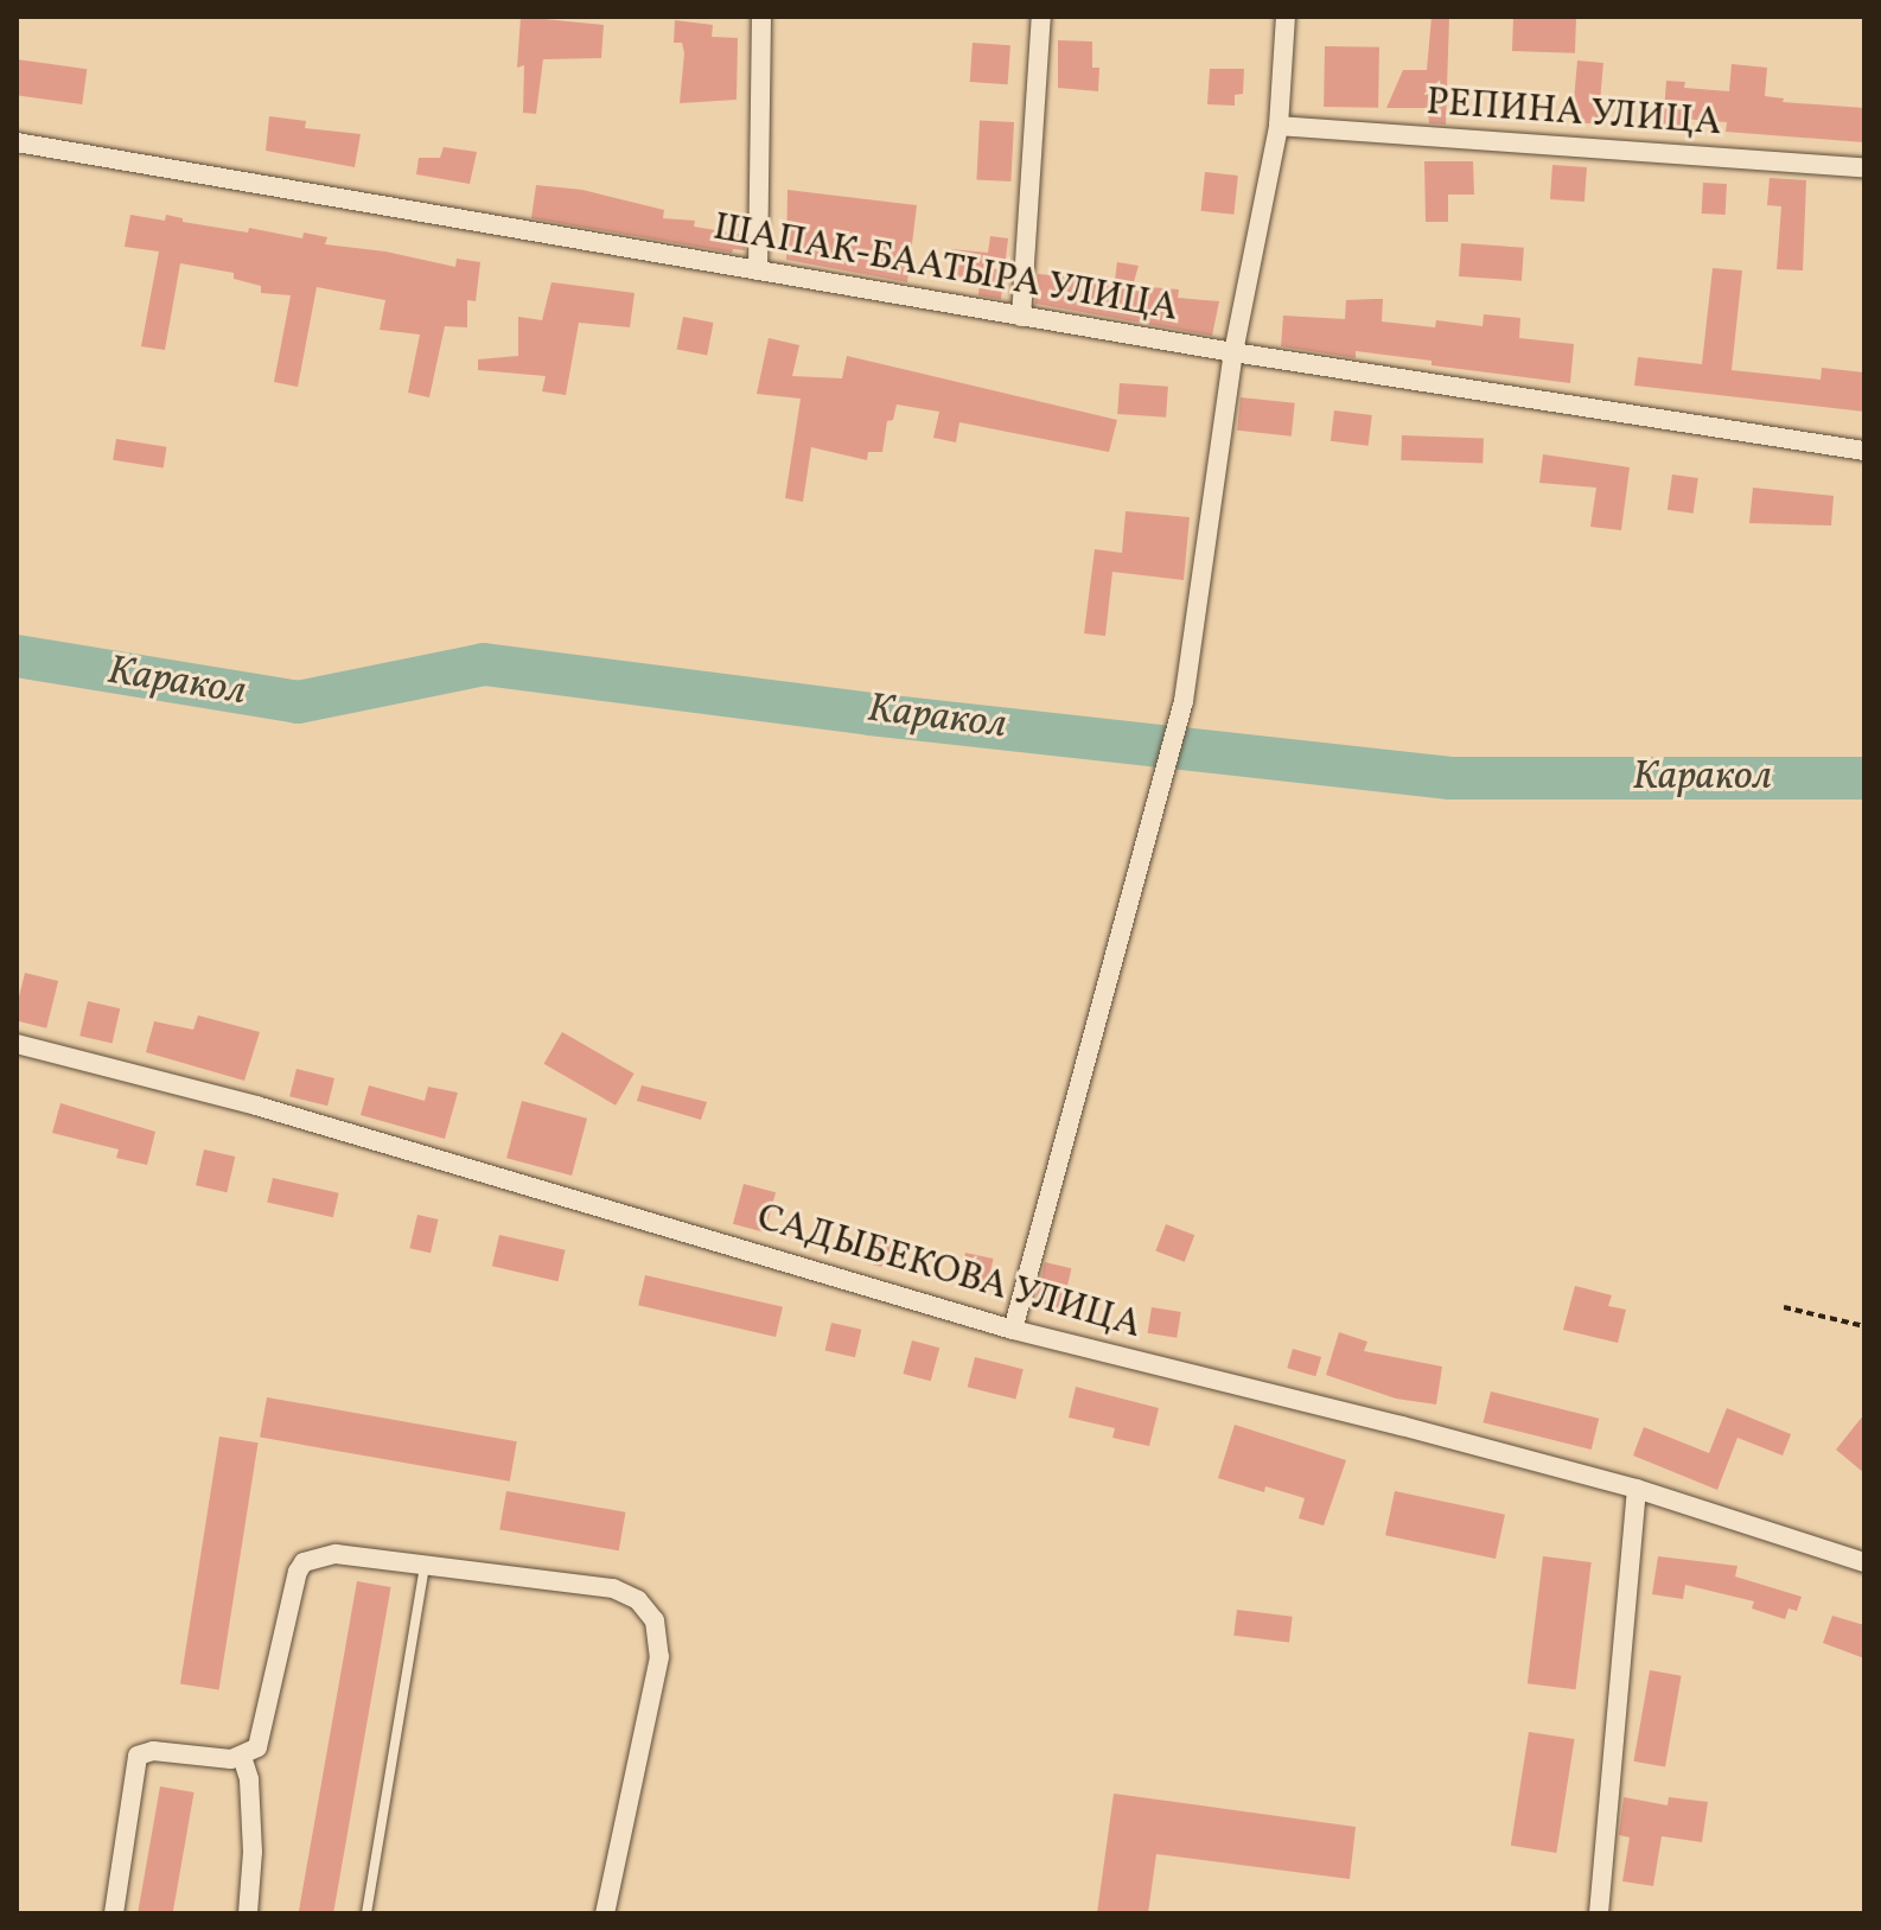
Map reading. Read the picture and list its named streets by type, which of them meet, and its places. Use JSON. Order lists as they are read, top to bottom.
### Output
{
  "streets": {
    "street": ["РЕПИНА УЛИЦА", "ШАПАК-БААТЫРА УЛИЦА", "САДЫБЕКОВА УЛИЦА"]
  },
  "water": ["Каракол"]
}
